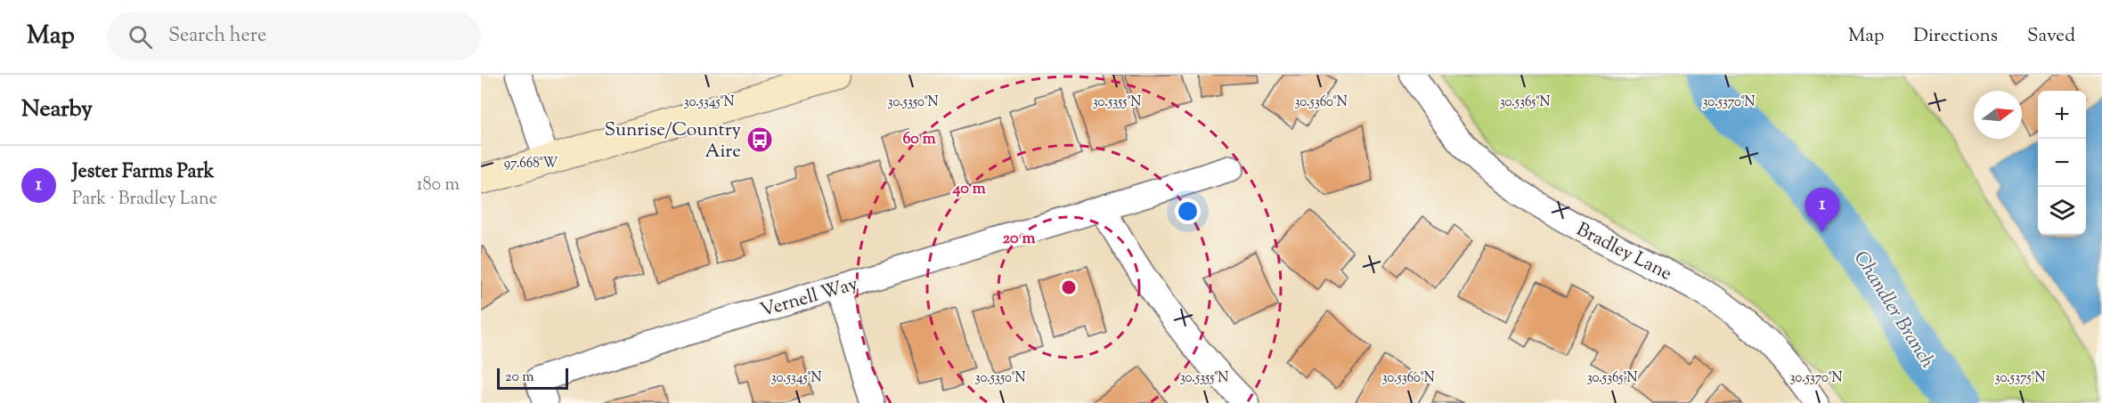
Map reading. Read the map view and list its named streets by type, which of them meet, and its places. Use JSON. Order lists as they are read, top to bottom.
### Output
{
  "streets": {
    "street": ["Bradley Lane", "Vernell Way"]
  },
  "water": ["Chandler Branch"],
  "places": {
    "bus stop": ["Sunrise/Country Aire"]
  },
  "scale_bar": "20 m",
  "north": "right",
  "page": {
    "header": "Map",
    "search": "Search here",
    "nav": ["Map", "Directions", "Saved"],
    "heading": "Nearby",
    "map_buttons": ["+", "−"],
    "list": [
      {
        "mark": "1",
        "name": "Jester Farms Park",
        "note": "Park · Bradley Lane",
        "value": "180 m"
      }
    ],
    "pins": "1",
    "scale": "20 m"
  },
  "coordinates": [
    "30.5345°N",
    "30.5350°N",
    "30.5355°N",
    "30.5360°N",
    "30.5365°N",
    "30.5370°N",
    "97.668°W",
    "30.5375°N"
  ],
  "rings": ["60 m", "40 m", "20 m"]
}
